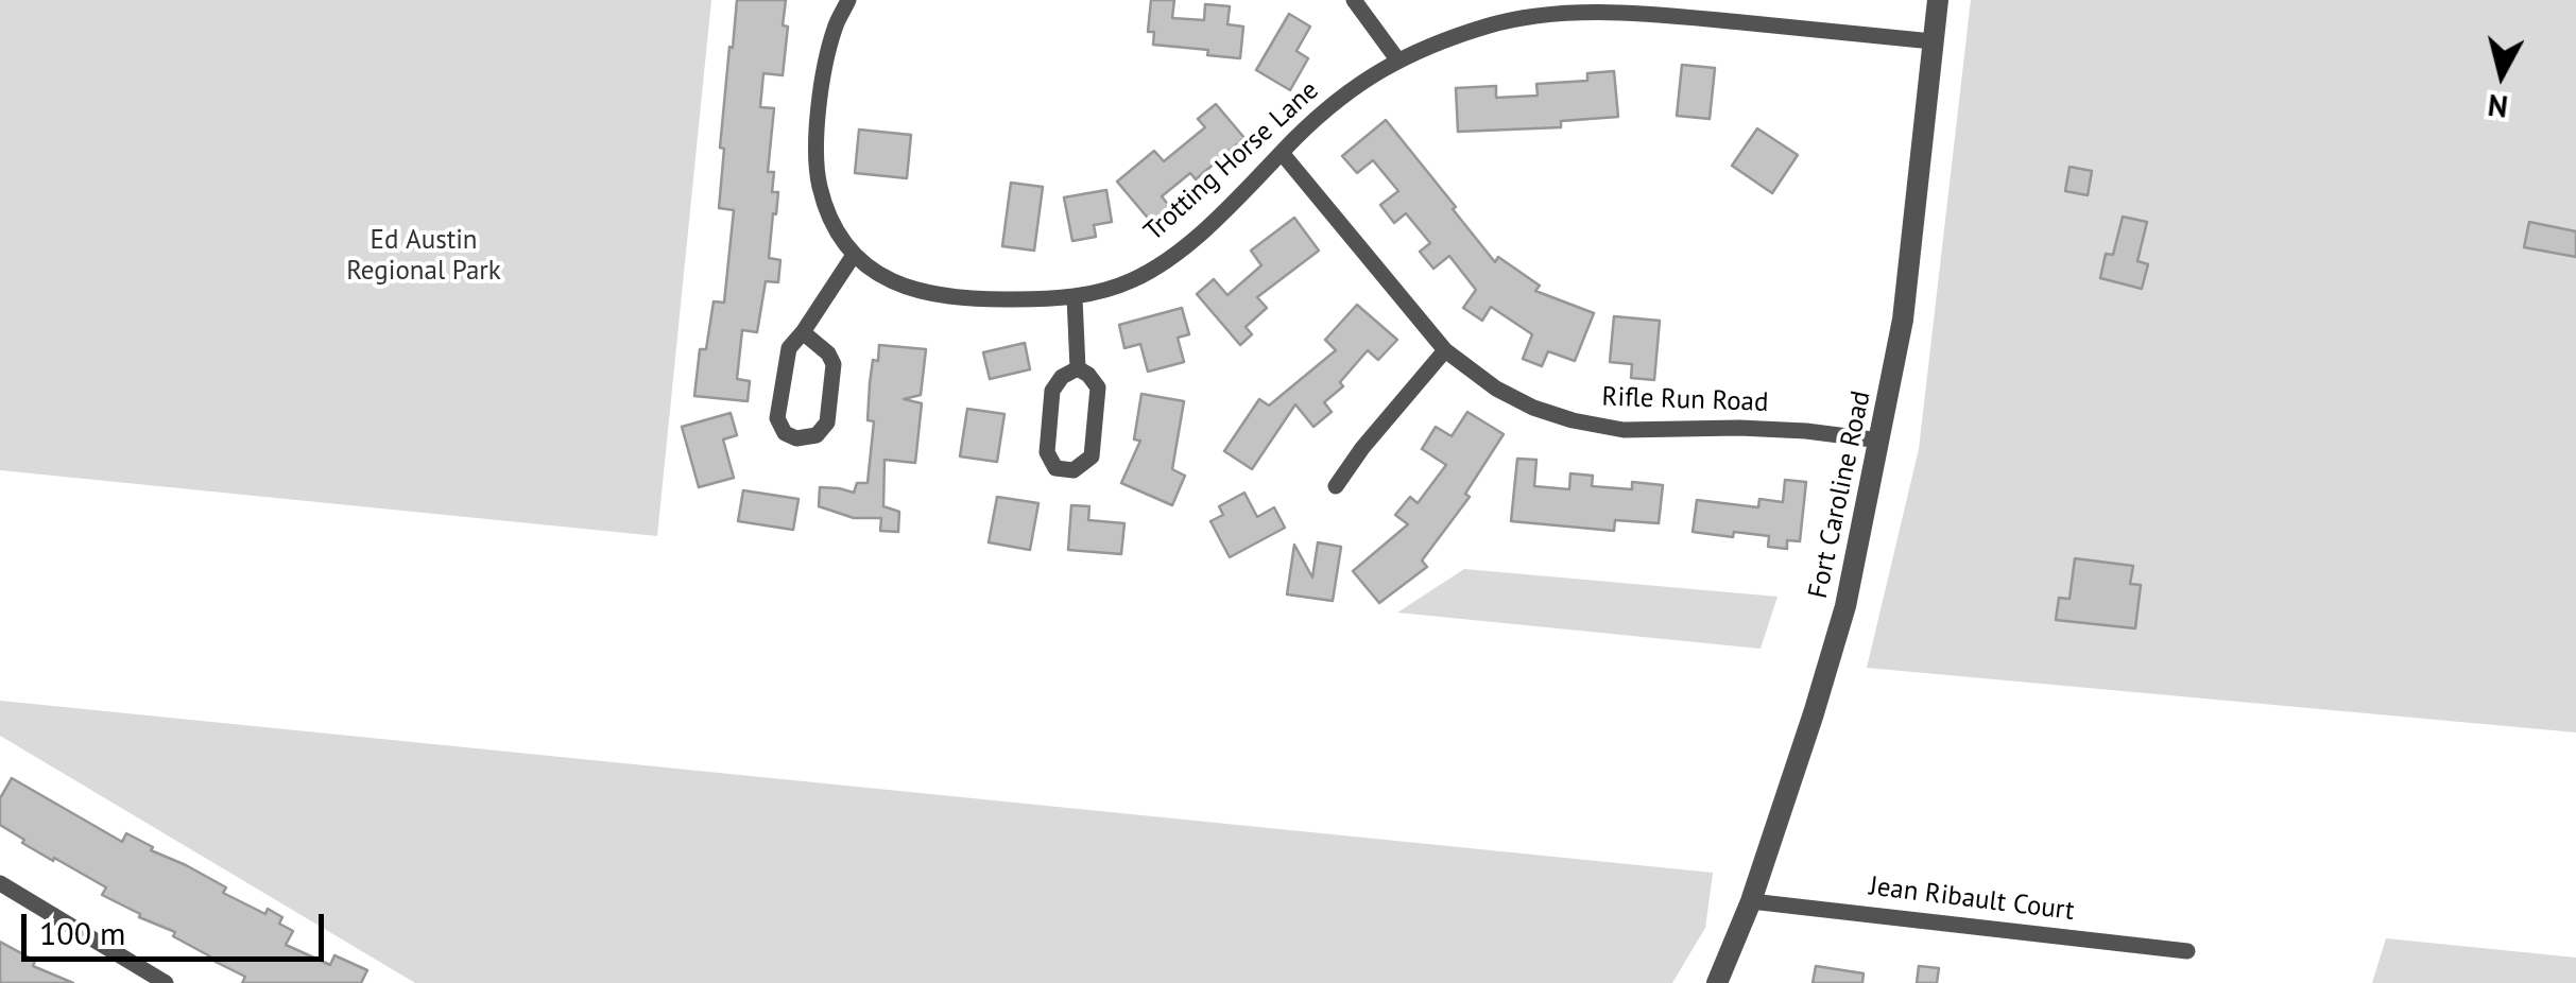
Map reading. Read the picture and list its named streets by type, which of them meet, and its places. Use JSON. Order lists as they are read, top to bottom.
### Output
{
  "streets": {
    "street": [
      "Trotting Horse Lane",
      "Rifle Run Road",
      "Fort Caroline Road",
      "Jean Ribault Court"
    ]
  },
  "crossings": [
    ["Trotting Horse Lane", "Rifle Run Road"],
    ["Trotting Horse Lane", "Fort Caroline Road"],
    ["Rifle Run Road", "Fort Caroline Road"],
    ["Fort Caroline Road", "Jean Ribault Court"]
  ],
  "parks": ["Ed Austin Regional Park"],
  "scale_bar": "100 m",
  "north": "bottom"
}
